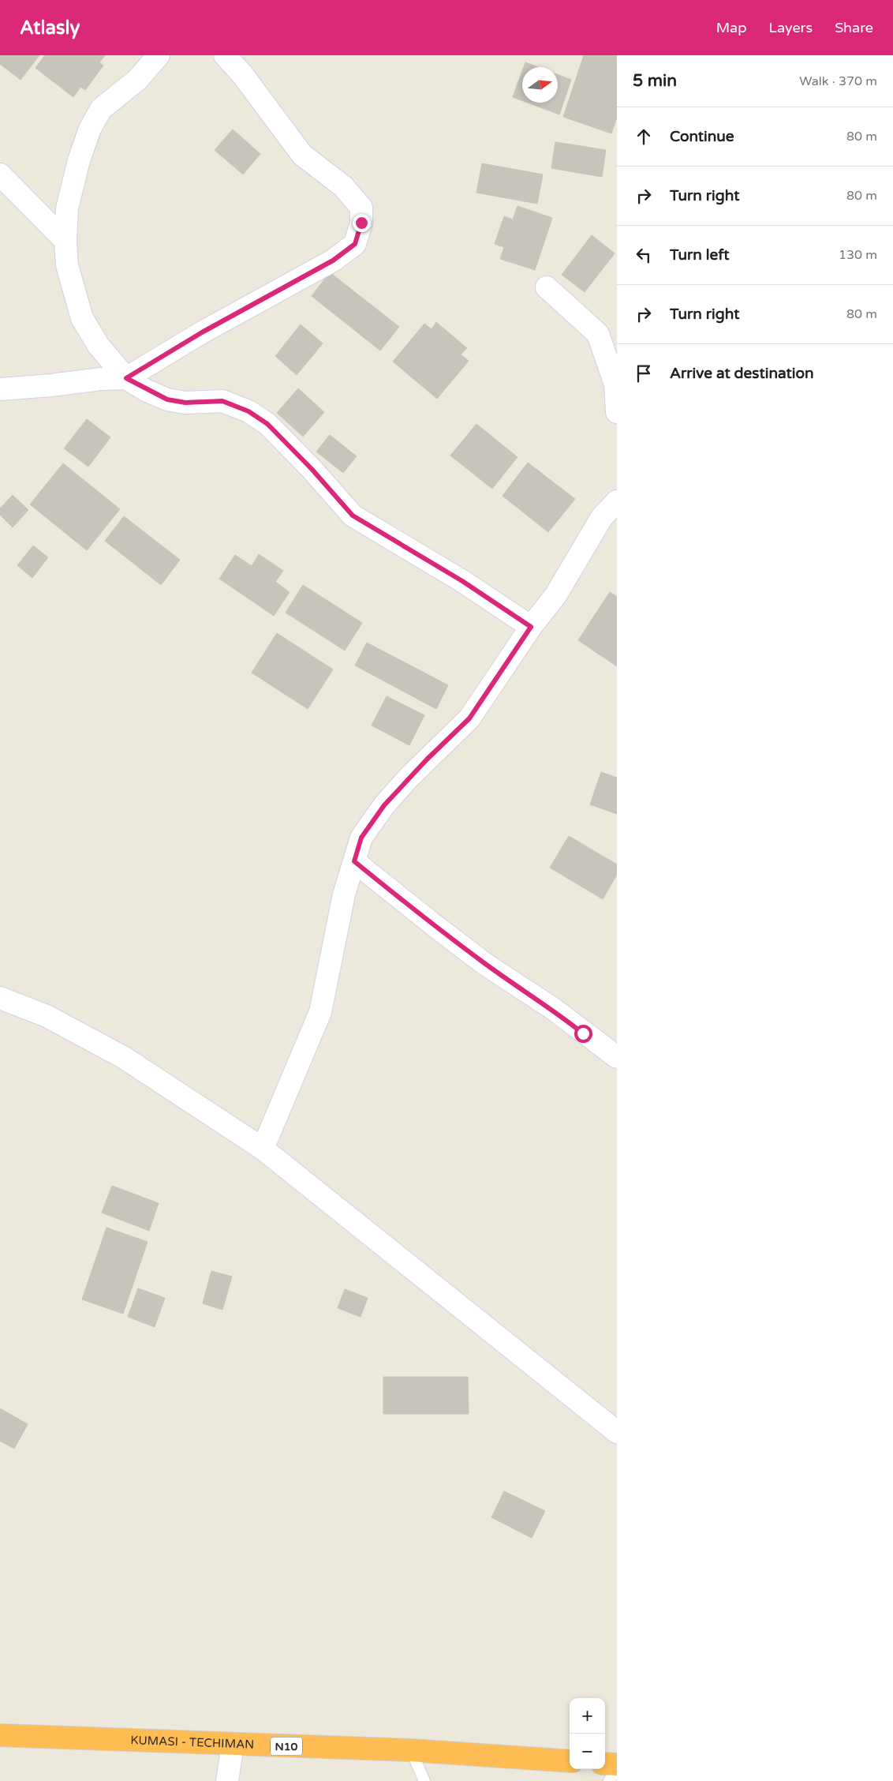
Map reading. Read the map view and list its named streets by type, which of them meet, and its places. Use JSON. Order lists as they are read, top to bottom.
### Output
{
  "streets": {
    "highway": ["KUMASI - TECHIMAN", "N10"]
  },
  "north": "right",
  "page": {
    "header": "Atlasly",
    "nav": ["Map", "Layers", "Share"],
    "heading": ["5 min", "Walk · 370 m"],
    "list": [
      ["Continue", "80 m"],
      ["Turn right", "80 m"],
      ["Turn left", "130 m"],
      ["Turn right", "80 m"],
      "Arrive at destination"
    ],
    "map_buttons": ["+", "−"]
  }
}
